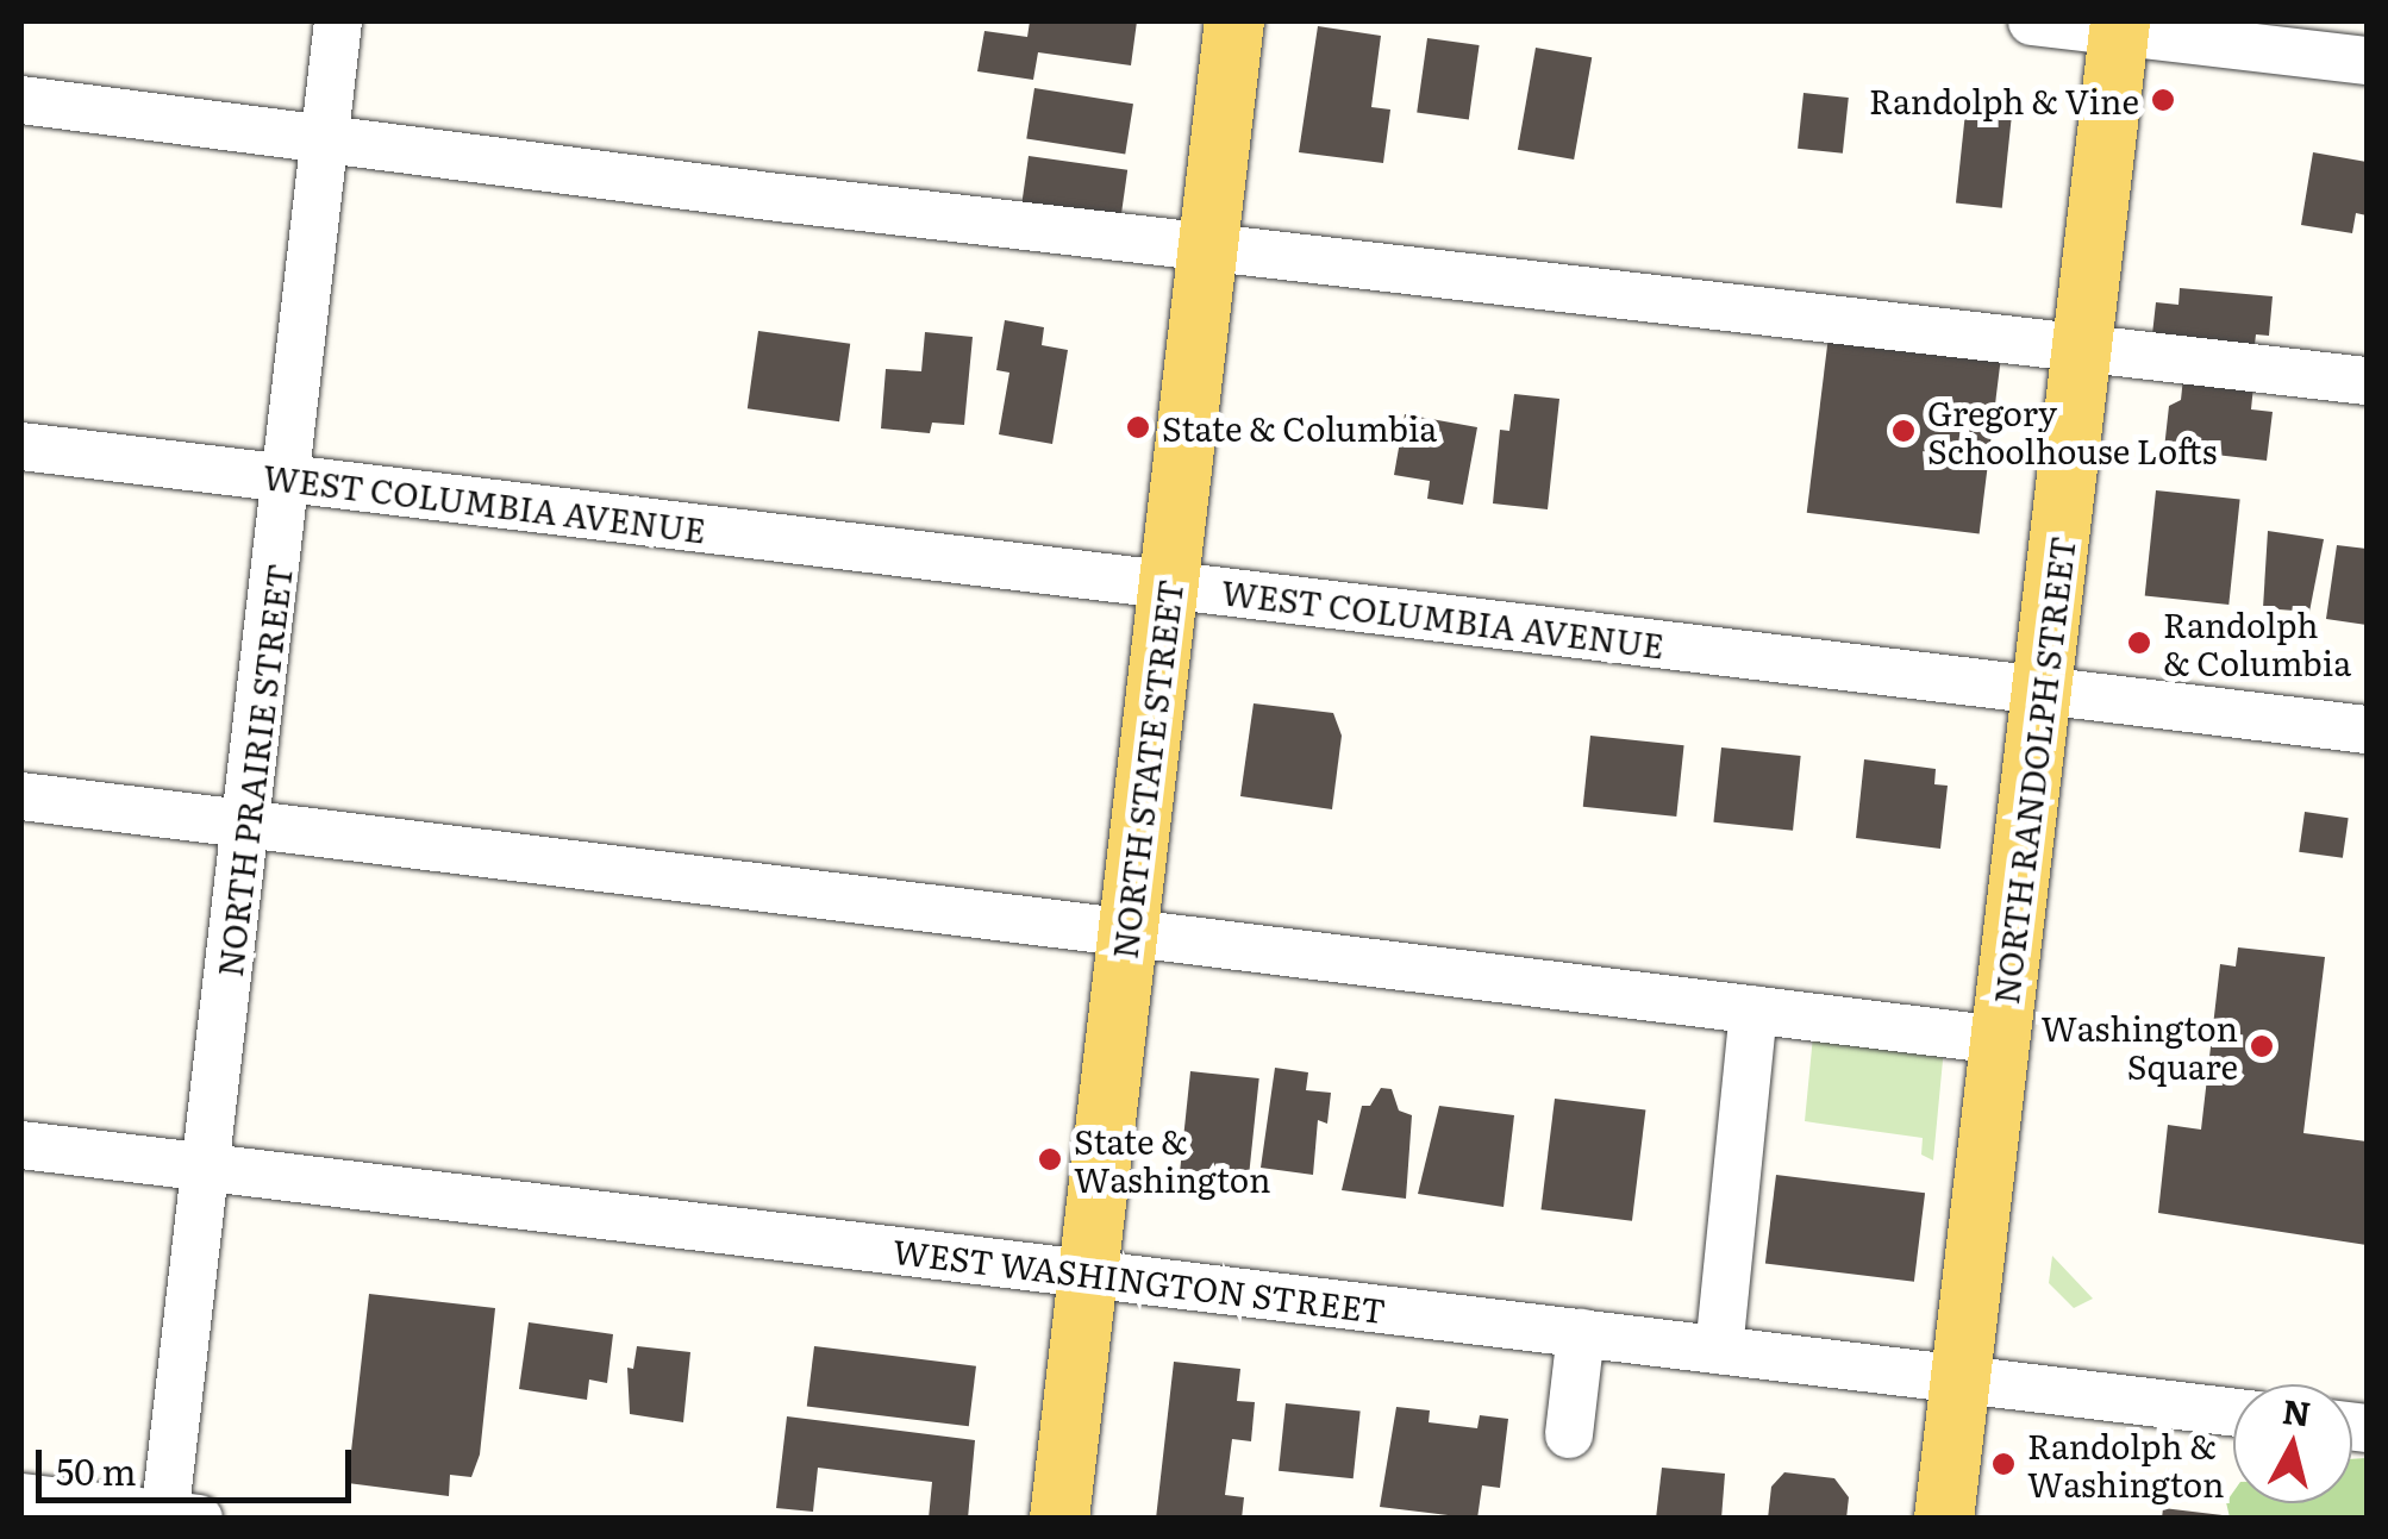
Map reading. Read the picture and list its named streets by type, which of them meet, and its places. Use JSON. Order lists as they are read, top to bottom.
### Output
{
  "streets": {
    "main road": ["NORTH STATE STREET", "NORTH RANDOLPH STREET"],
    "street": ["WEST COLUMBIA AVENUE", "NORTH PRAIRIE STREET", "WEST WASHINGTON STREET"]
  },
  "crossings": [
    ["WEST COLUMBIA AVENUE", "NORTH STATE STREET"],
    ["WEST COLUMBIA AVENUE", "NORTH PRAIRIE STREET"],
    ["WEST COLUMBIA AVENUE", "NORTH RANDOLPH STREET"],
    ["NORTH STATE STREET", "WEST WASHINGTON STREET"],
    ["NORTH PRAIRIE STREET", "WEST WASHINGTON STREET"],
    ["NORTH RANDOLPH STREET", "WEST WASHINGTON STREET"]
  ],
  "places": [
    "Randolph & Vine",
    "State & Columbia",
    "Gregory Schoolhouse Lofts",
    "Randolph & Columbia",
    "Washington Square",
    "State & Washington",
    "Randolph & Washington"
  ],
  "scale_bar": "50 m",
  "north": "top"
}
